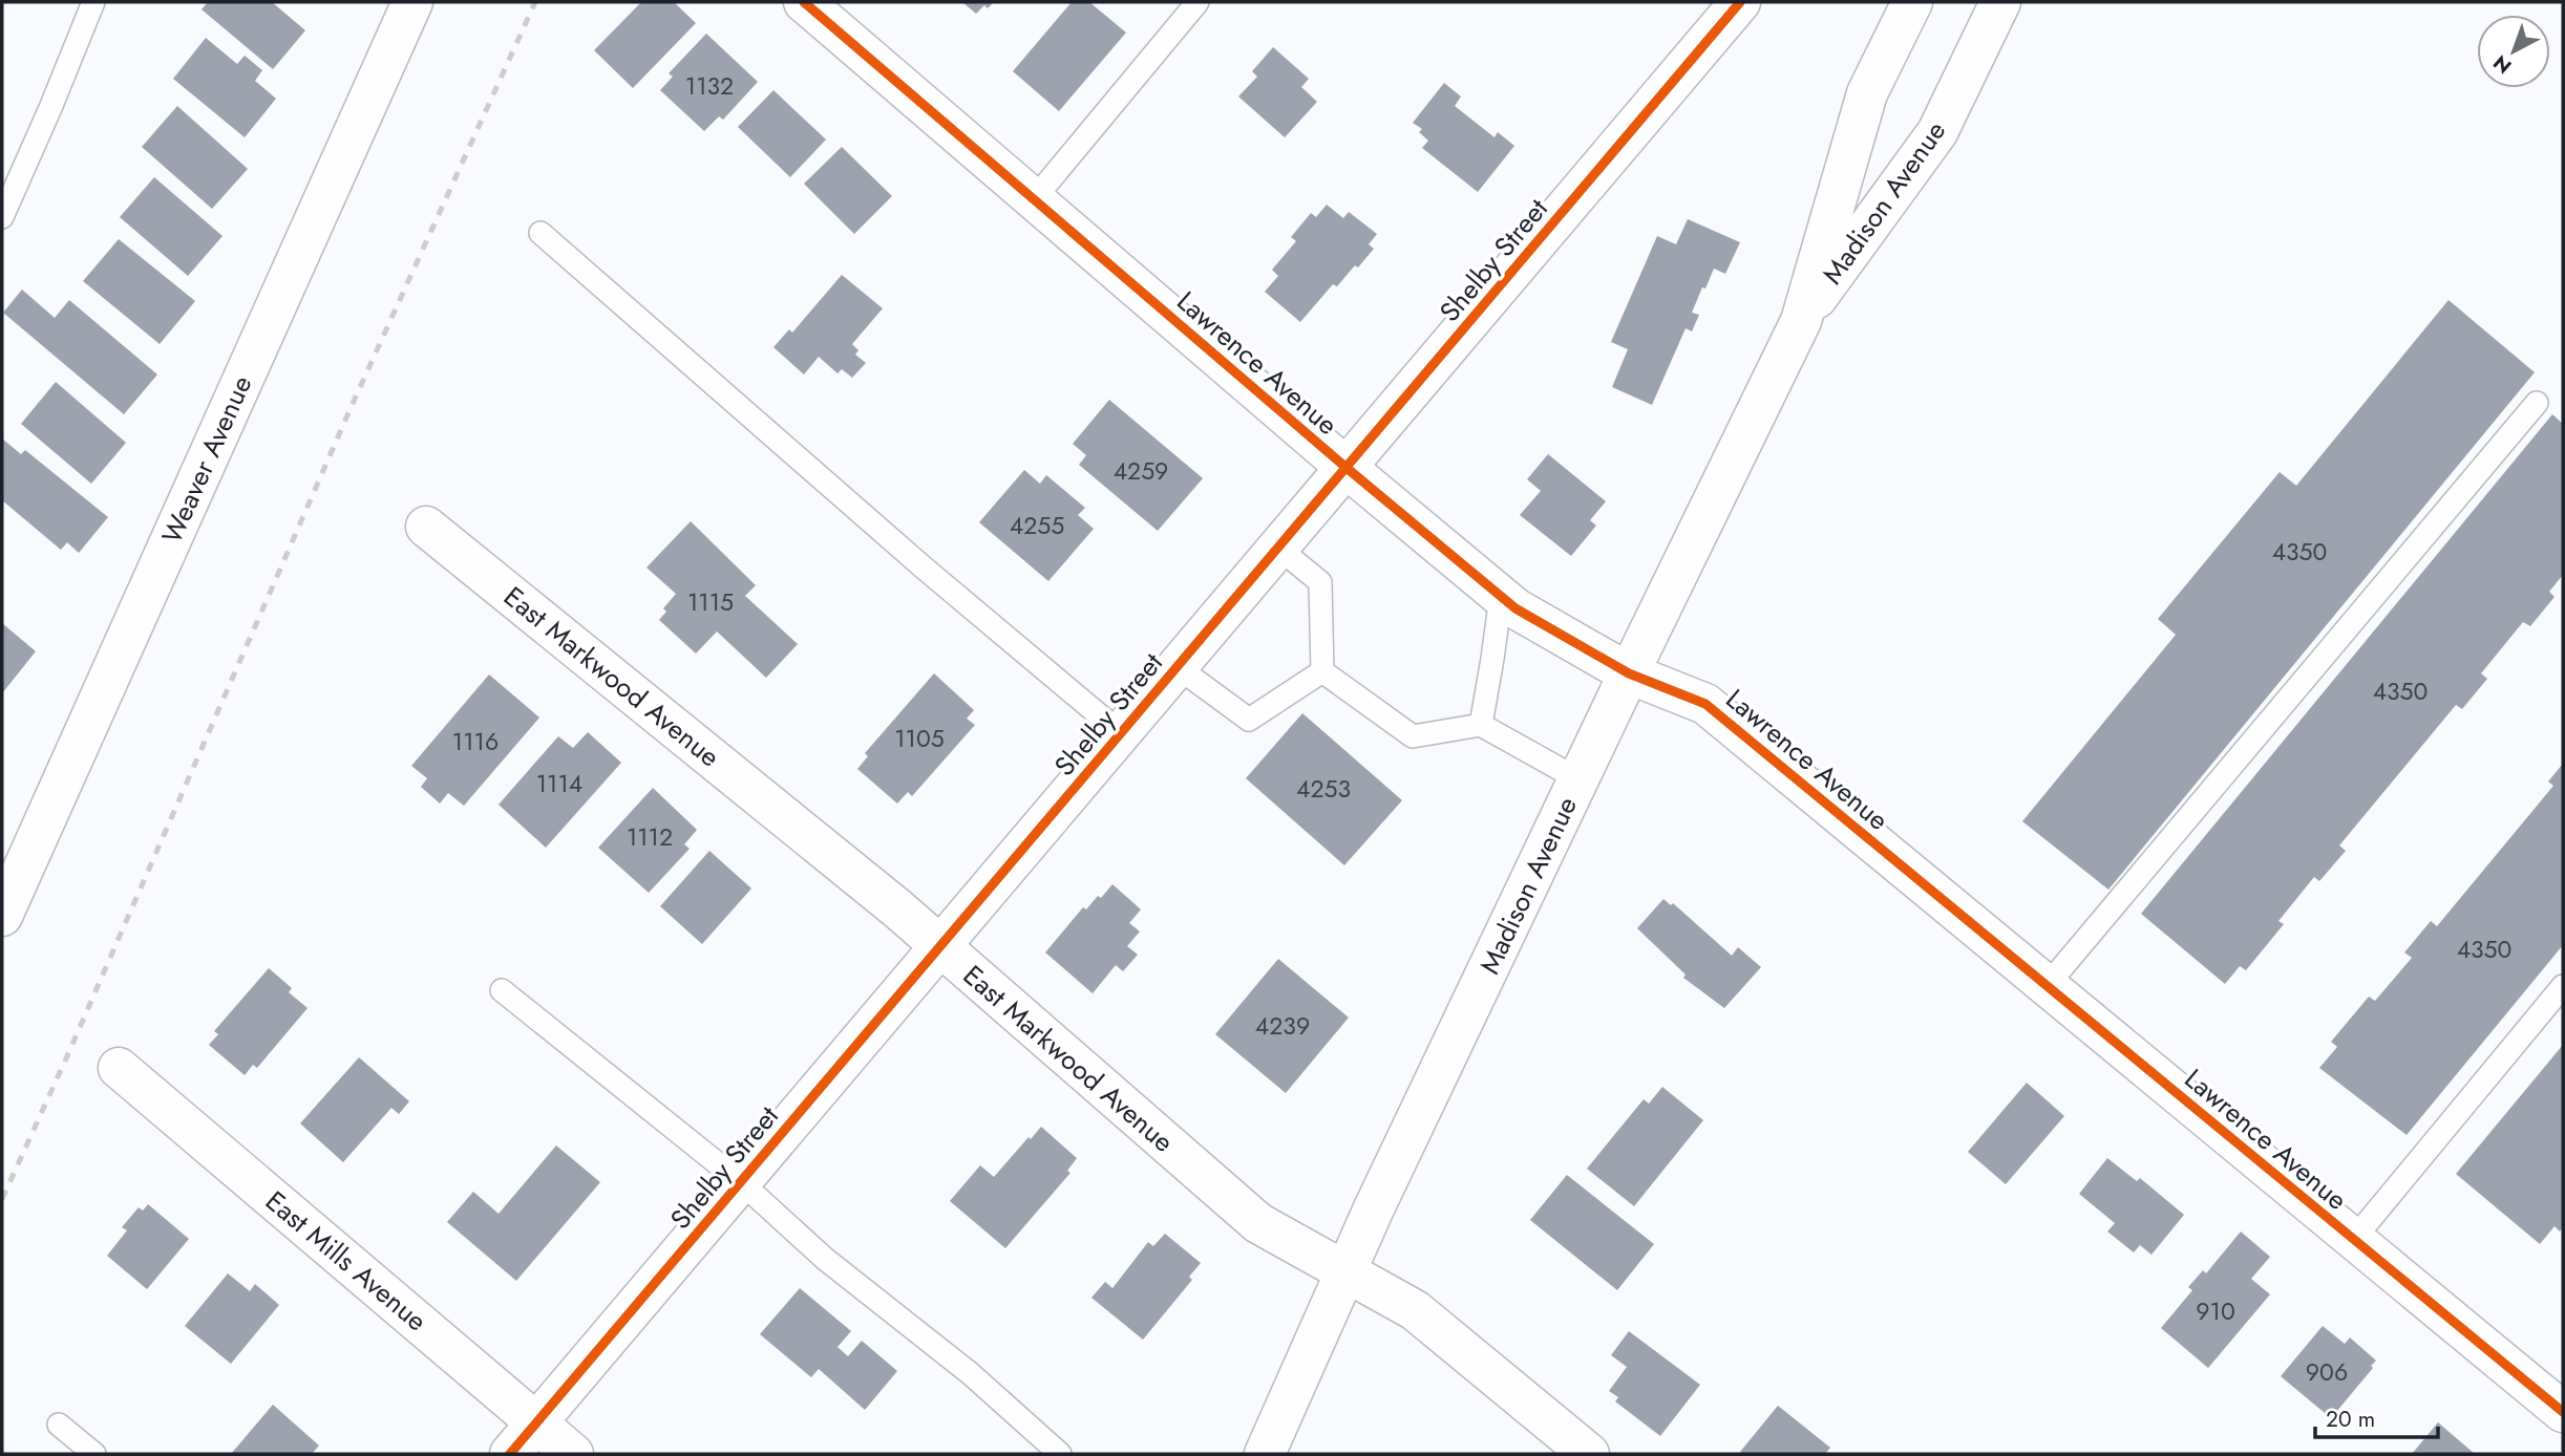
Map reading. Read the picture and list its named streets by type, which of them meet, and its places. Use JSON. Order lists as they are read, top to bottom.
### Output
{
  "streets": {
    "street": [
      "Madison Avenue",
      "Shelby Street",
      "Lawrence Avenue",
      "Weaver Avenue",
      "East Markwood Avenue",
      "East Mills Avenue"
    ]
  },
  "crossings": [
    ["Madison Avenue", "Lawrence Avenue"],
    ["Madison Avenue", "East Markwood Avenue"],
    ["Shelby Street", "Lawrence Avenue"],
    ["Shelby Street", "East Markwood Avenue"],
    ["Shelby Street", "East Mills Avenue"]
  ],
  "house_numbers": [
    "1132",
    "4259",
    "4255",
    "4350",
    "1115",
    "4350",
    "1105",
    "1116",
    "1114",
    "4253",
    "1112",
    "4350",
    "4239",
    "910",
    "906"
  ],
  "scale_bar": "20 m",
  "north": "bottom left"
}
